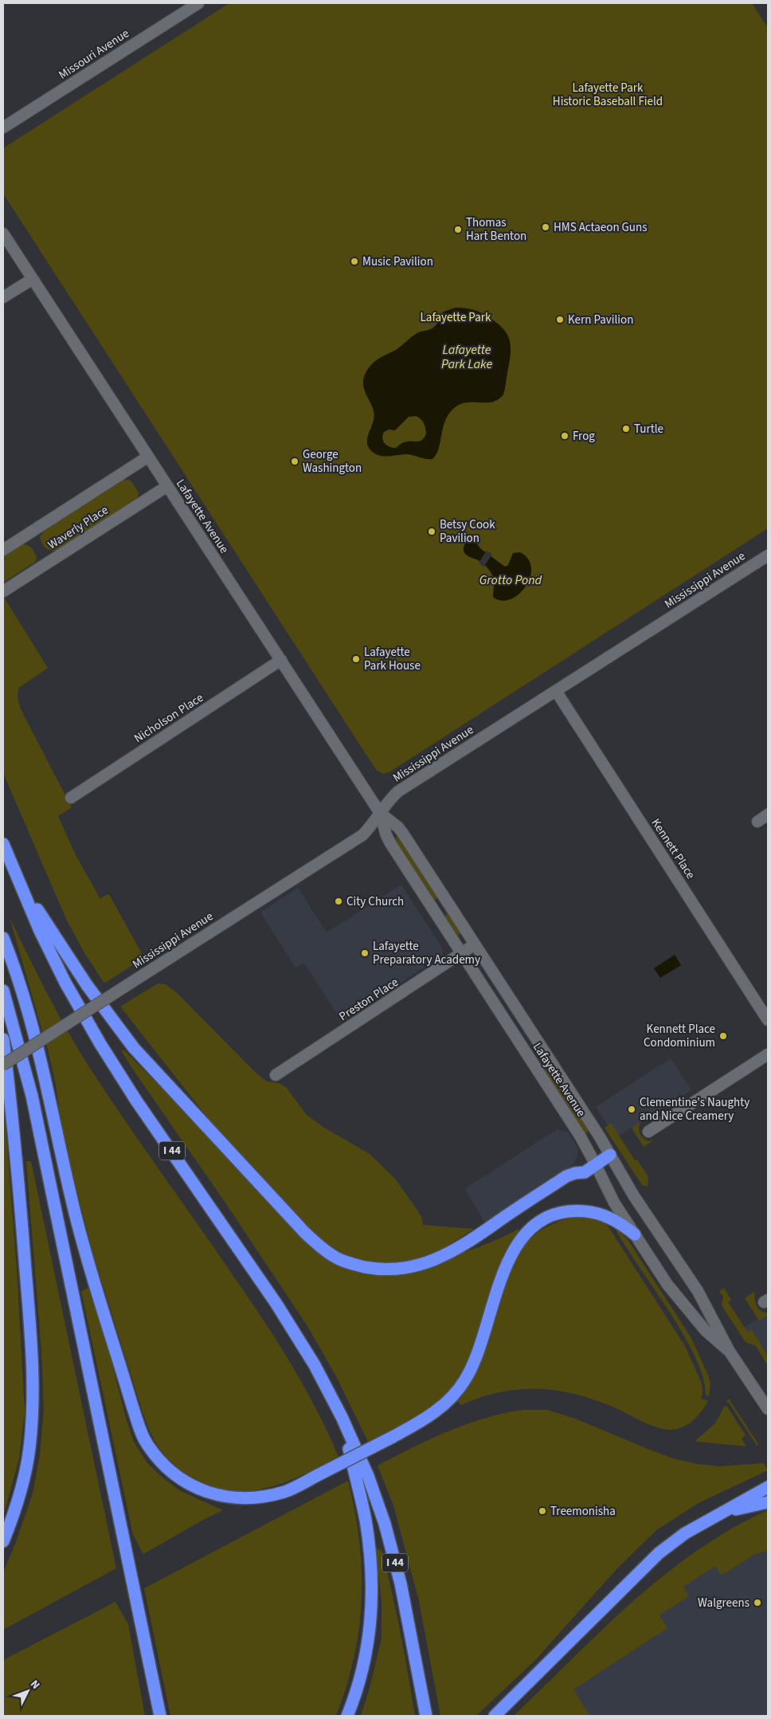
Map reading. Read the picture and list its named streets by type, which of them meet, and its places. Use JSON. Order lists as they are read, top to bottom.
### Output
{
  "streets": {
    "highway": ["I 44"],
    "street": [
      "Missouri Avenue",
      "Lafayette Avenue",
      "Waverly Place",
      "Mississippi Avenue",
      "Nicholson Place",
      "Kennett Place",
      "Preston Place"
    ]
  },
  "crossings": [
    ["Lafayette Avenue", "Waverly Place"],
    ["Lafayette Avenue", "Mississippi Avenue"],
    ["Lafayette Avenue", "Nicholson Place"],
    ["Lafayette Avenue", "Preston Place"],
    ["Mississippi Avenue", "Kennett Place"]
  ],
  "water": ["Lafayette Park Lake", "Grotto Pond"],
  "parks": ["Lafayette Park Historic Baseball Field", "Lafayette Park"],
  "places": [
    "HMS Actaeon Guns",
    "Thomas Hart Benton",
    "Music Pavilion",
    "Kern Pavilion",
    "Turtle",
    "Frog",
    "George Washington",
    "Betsy Cook Pavilion",
    "Lafayette Park House",
    "City Church",
    "Lafayette Preparatory Academy",
    "Kennett Place Condominium",
    "Clementine's Naughty and Nice Creamery",
    "Treemonisha",
    "Walgreens"
  ],
  "north": "top right"
}
